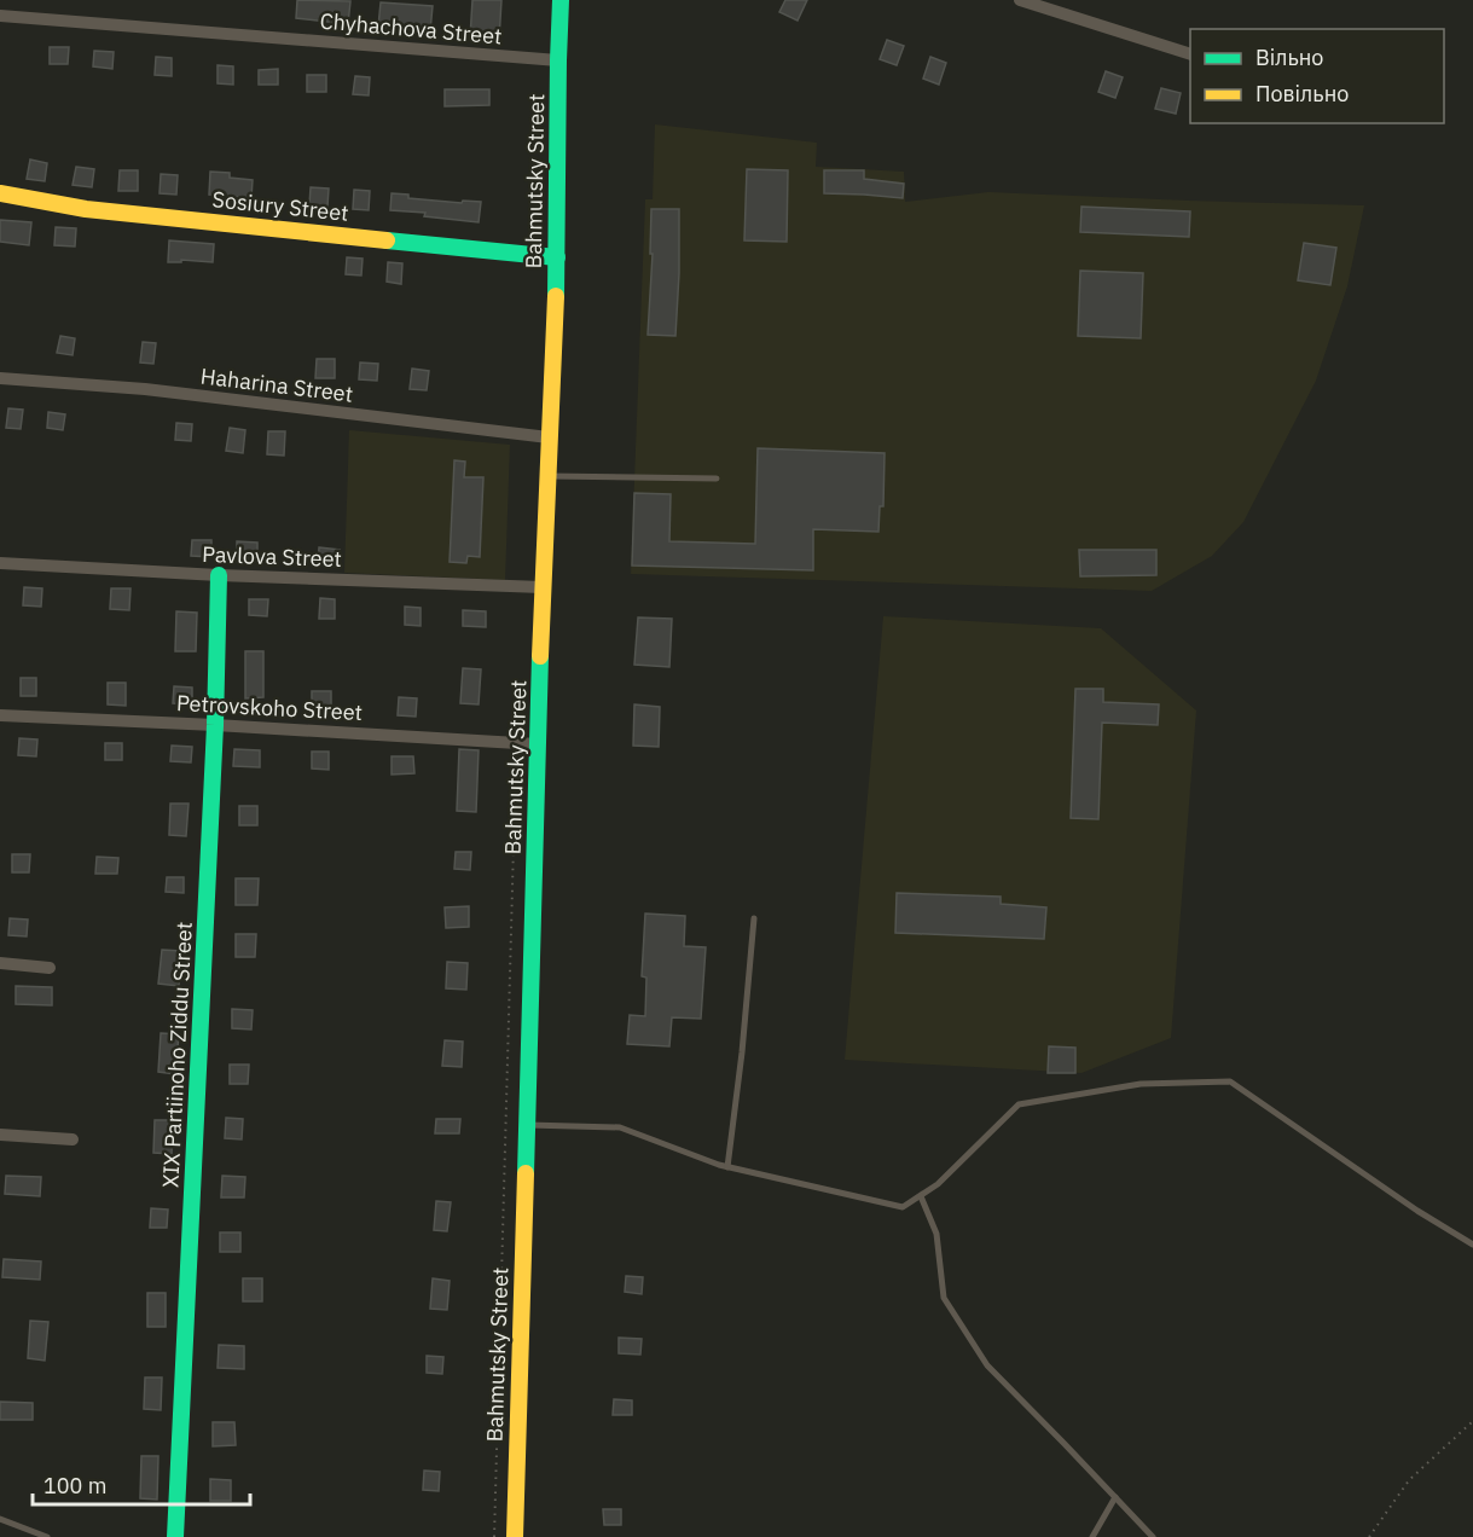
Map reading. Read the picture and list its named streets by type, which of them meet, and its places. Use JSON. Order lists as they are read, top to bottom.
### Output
{
  "streets": {
    "main road": ["Bahmutsky Street", "Sosiury Street", "XIX Partiinoho Ziddu Street"],
    "street": [
      "Chyhachova Street",
      "Haharina Street",
      "Pavlova Street",
      "Petrovskoho Street"
    ]
  },
  "crossings": [
    ["Chyhachova Street", "Bahmutsky Street"],
    ["Bahmutsky Street", "Sosiury Street"],
    ["Bahmutsky Street", "Haharina Street"],
    ["Bahmutsky Street", "Pavlova Street"],
    ["Bahmutsky Street", "Petrovskoho Street"],
    ["Pavlova Street", "XIX Partiinoho Ziddu Street"],
    ["Petrovskoho Street", "XIX Partiinoho Ziddu Street"]
  ],
  "legend": ["Вільно", "Повільно"],
  "scale_bar": "100 m"
}
